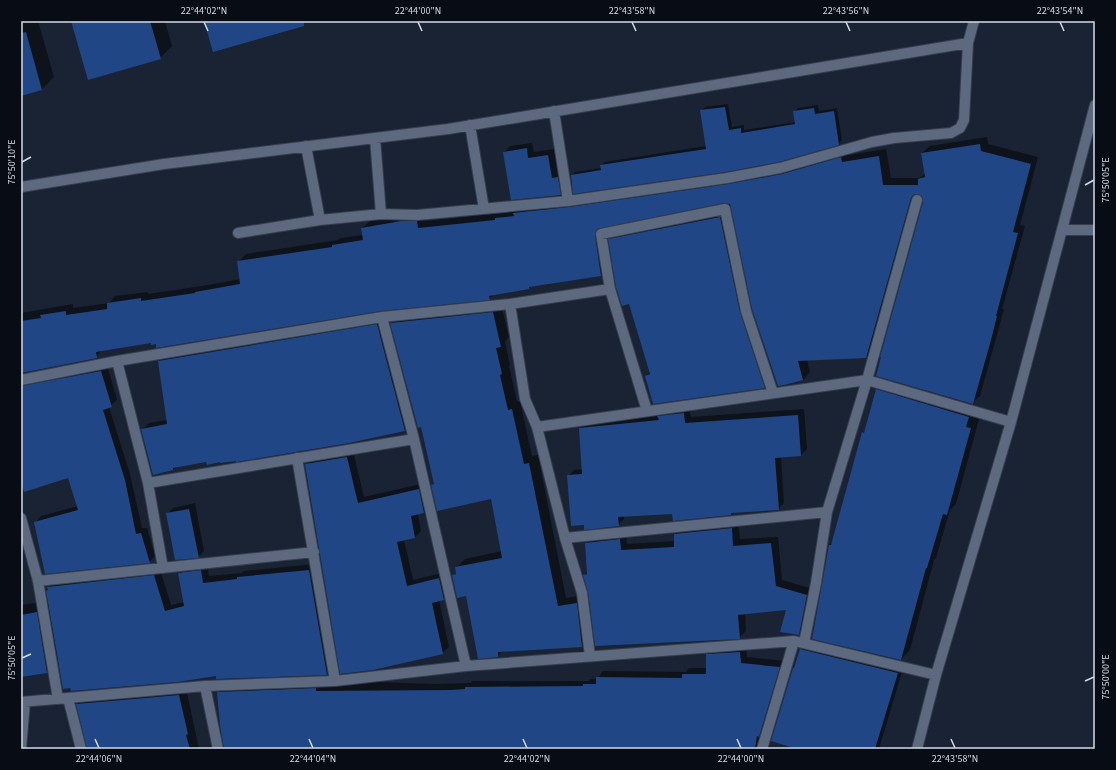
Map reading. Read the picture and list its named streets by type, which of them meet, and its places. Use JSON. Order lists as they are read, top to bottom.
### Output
{
  "coordinates": [
    "22°44'02\"N",
    "22°44'00\"N",
    "22°43'58\"N",
    "22°43'56\"N",
    "22°43'54\"N",
    "75°50'10\"E",
    "75°50'05\"E",
    "75°50'00\"E",
    "22°44'06\"N",
    "22°44'04\"N"
  ]
}
